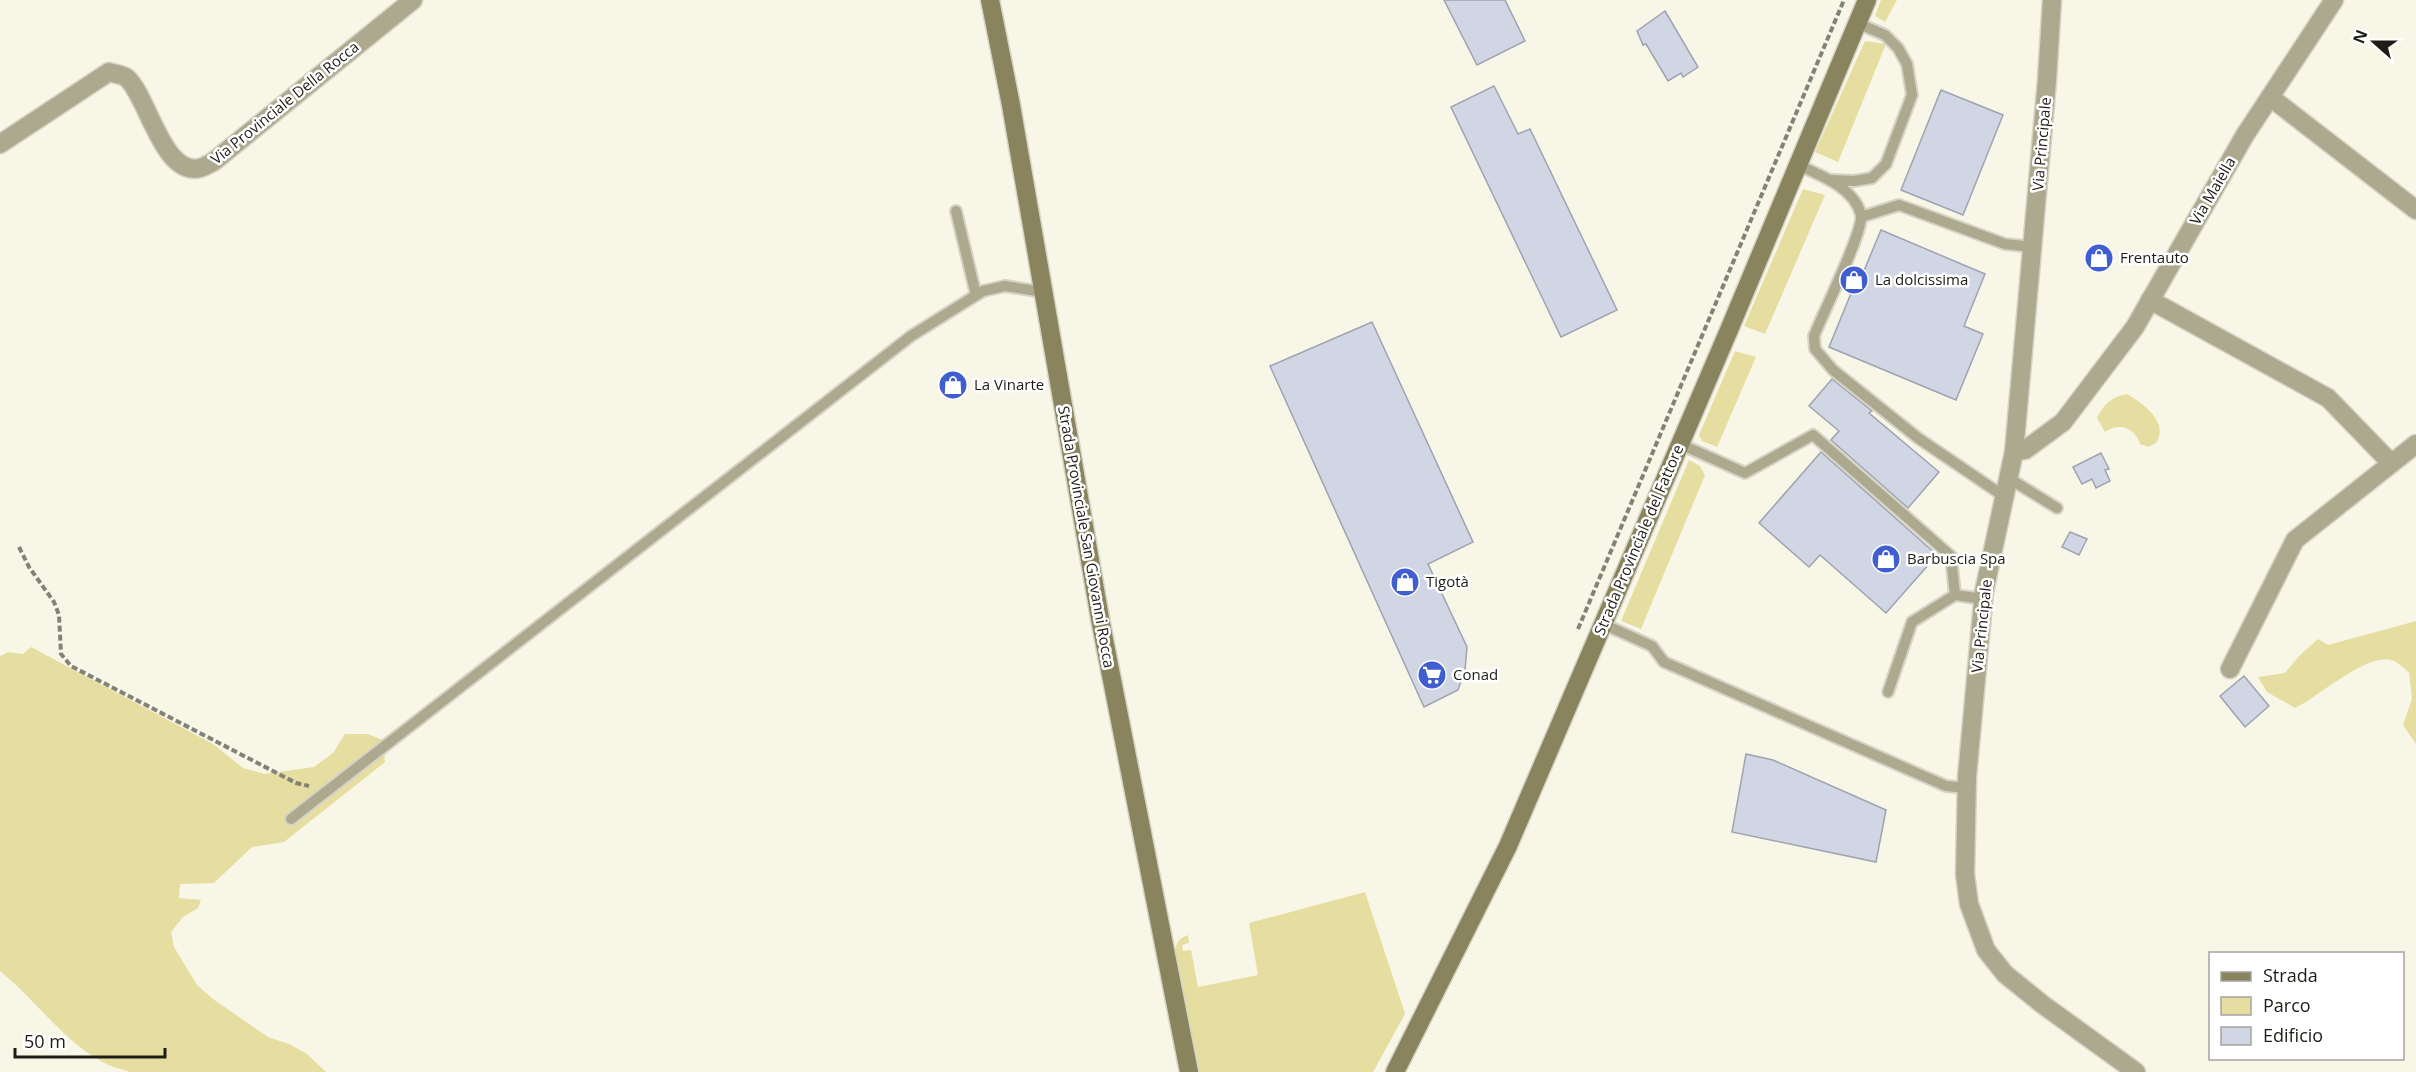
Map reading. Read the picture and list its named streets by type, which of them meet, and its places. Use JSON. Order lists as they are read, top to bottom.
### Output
{
  "streets": {
    "main road": ["Strada Provinciale San Giovanni Rocca", "Strada Provinciale del Fattore"],
    "street": ["Via Provinciale Della Rocca", "Via Principale", "Via Maiella"]
  },
  "crossings": [
    ["Via Principale", "Via Maiella"]
  ],
  "places": {
    "shop": [
      "Frentauto",
      "La dolcissima",
      "La Vinarte",
      "Barbuscia Spa",
      "Tigotà"
    ],
    "supermarket": ["Conad"]
  },
  "legend": ["Strada", "Parco", "Edificio"],
  "scale_bar": "50 m",
  "north": "left"
}
